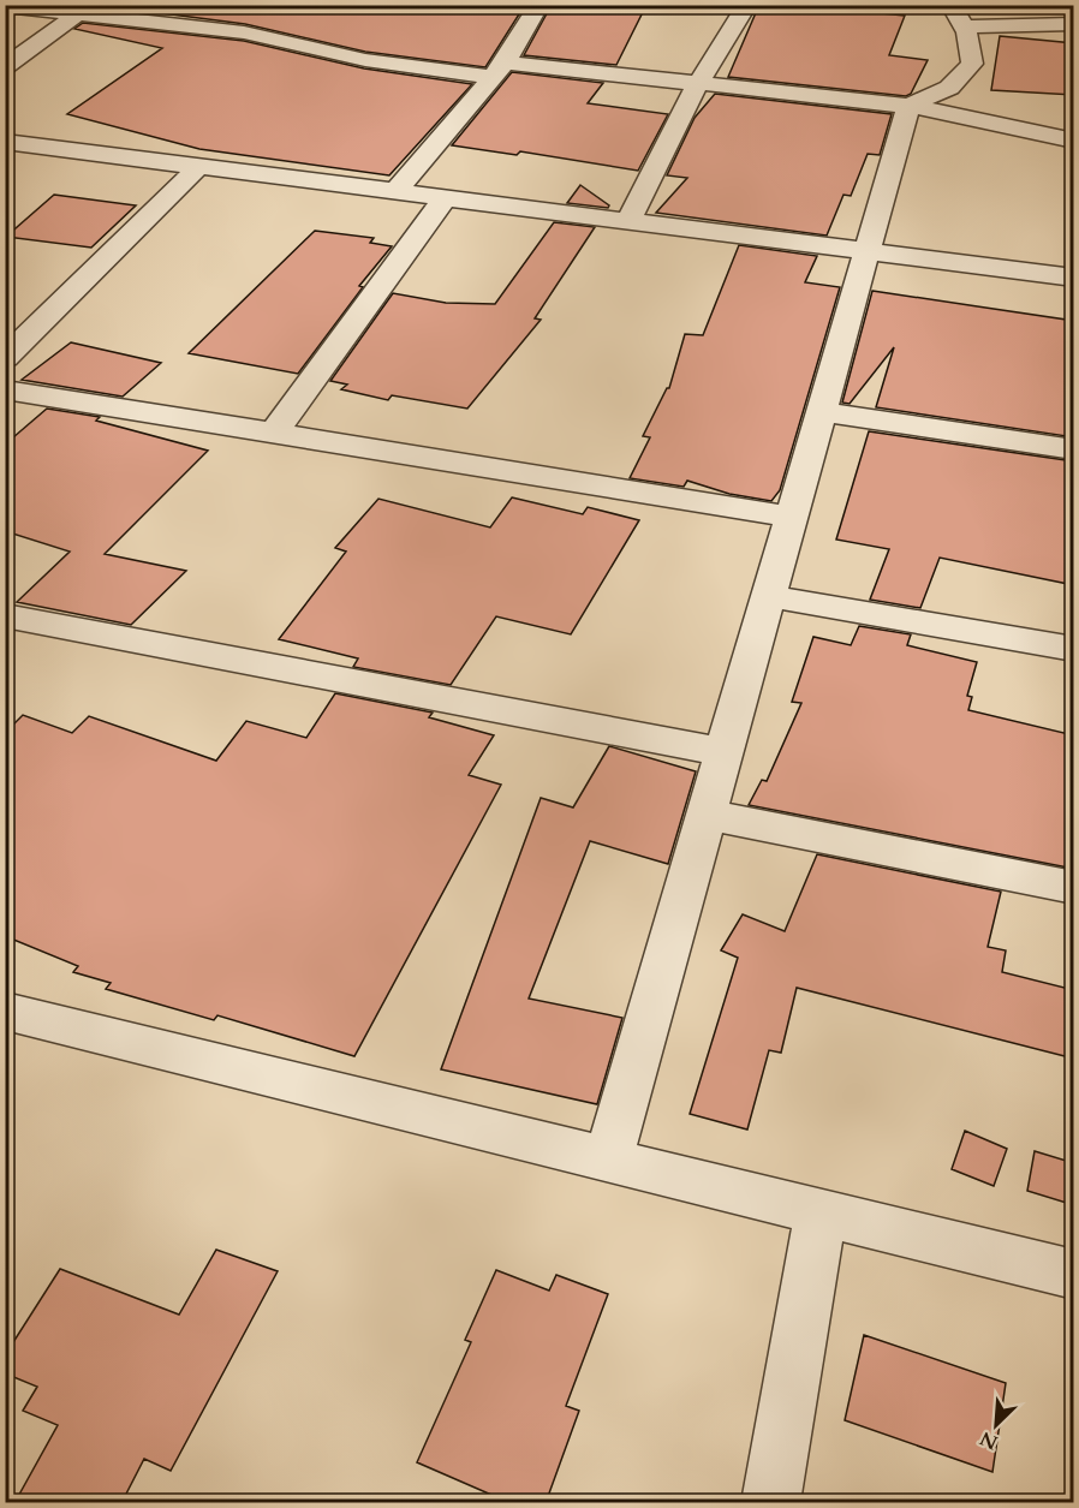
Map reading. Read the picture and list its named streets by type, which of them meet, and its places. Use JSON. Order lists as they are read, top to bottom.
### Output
{
  "north": "bottom left"
}
